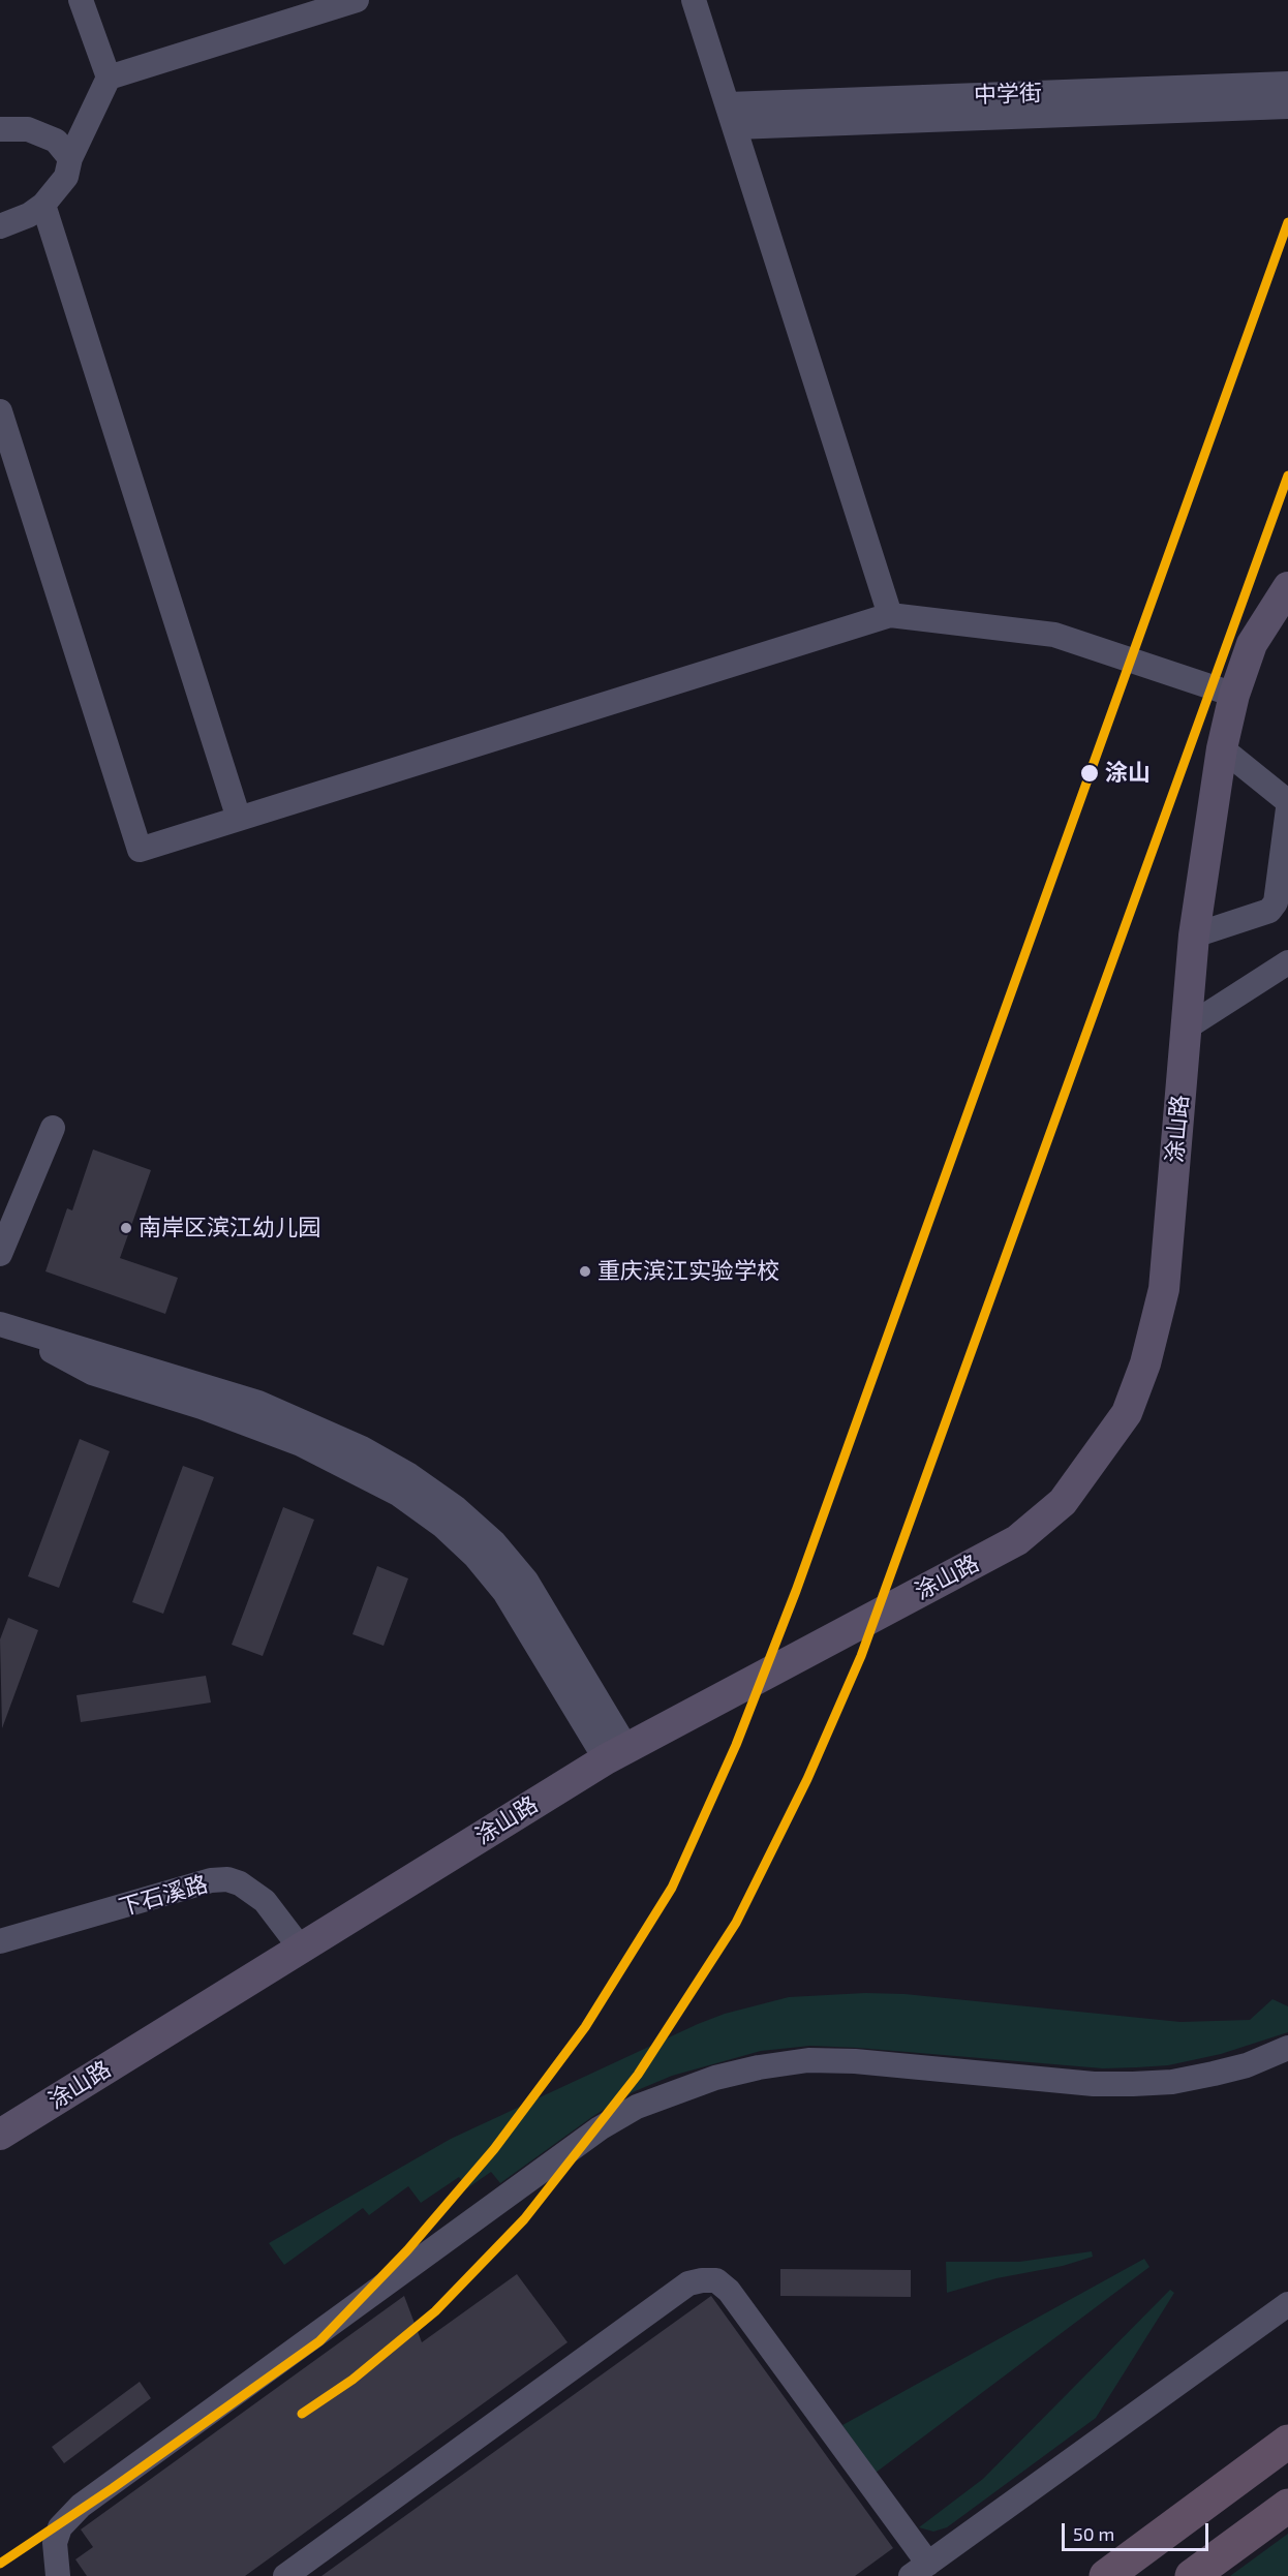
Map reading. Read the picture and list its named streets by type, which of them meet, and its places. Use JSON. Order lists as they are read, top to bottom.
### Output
{
  "streets": {
    "main road": ["涂山路"],
    "street": ["中学街", "下石溪路"]
  },
  "crossings": [
    ["涂山路", "下石溪路"]
  ],
  "places": ["涂山", "南岸区滨江幼儿园", "重庆滨江实验学校"],
  "scale_bar": "50 m"
}
